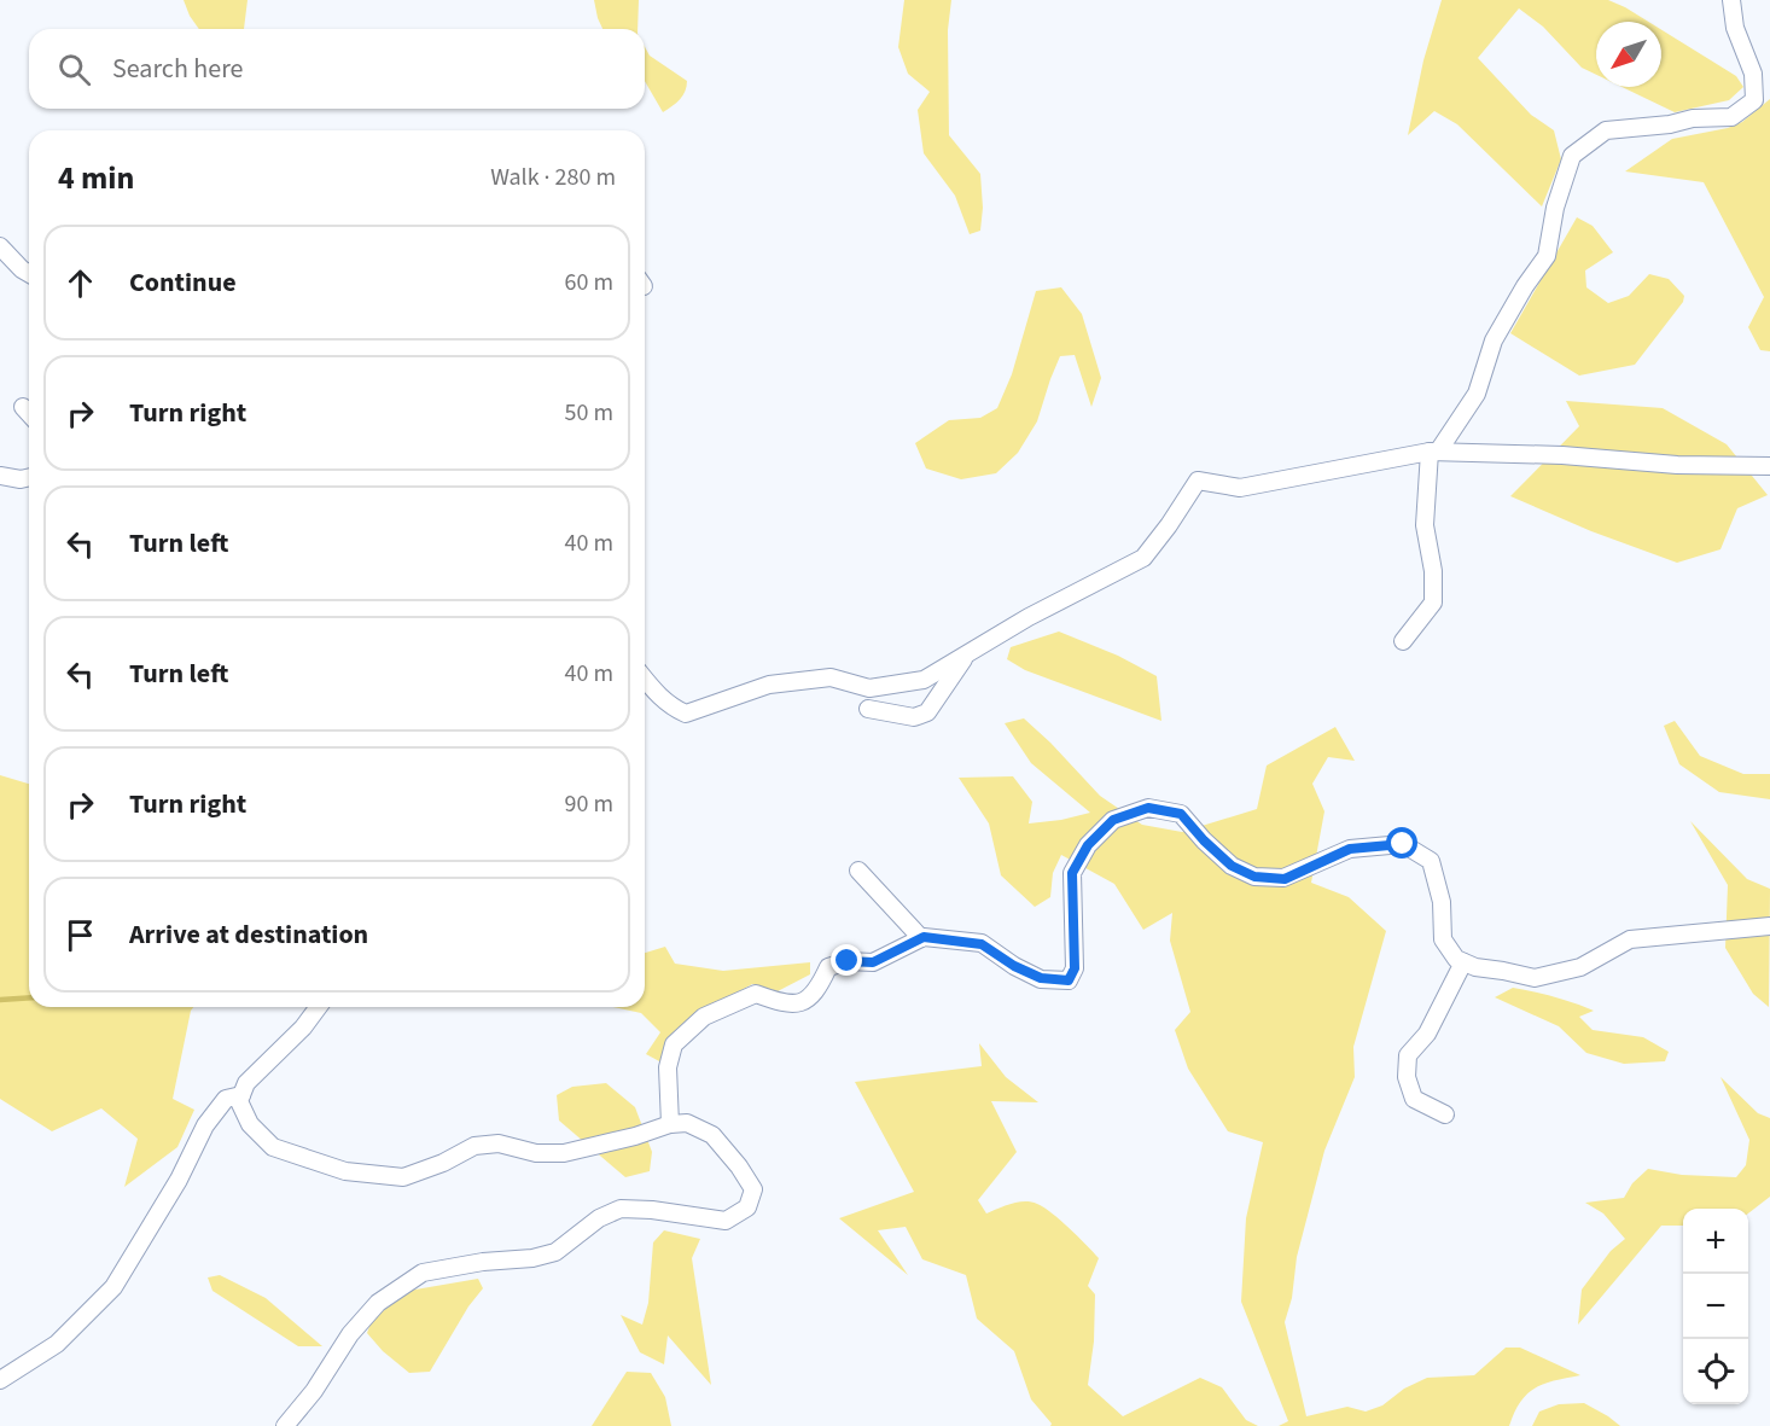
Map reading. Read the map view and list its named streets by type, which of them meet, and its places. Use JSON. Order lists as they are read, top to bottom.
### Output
{
  "north": "bottom left",
  "page": {
    "search": "Search here",
    "heading": ["4 min", "Walk · 280 m"],
    "list": [
      ["Continue", "60 m"],
      ["Turn right", "50 m"],
      ["Turn left", "40 m"],
      ["Turn left", "40 m"],
      ["Turn right", "90 m"],
      "Arrive at destination"
    ],
    "map_buttons": ["+", "−"]
  }
}
